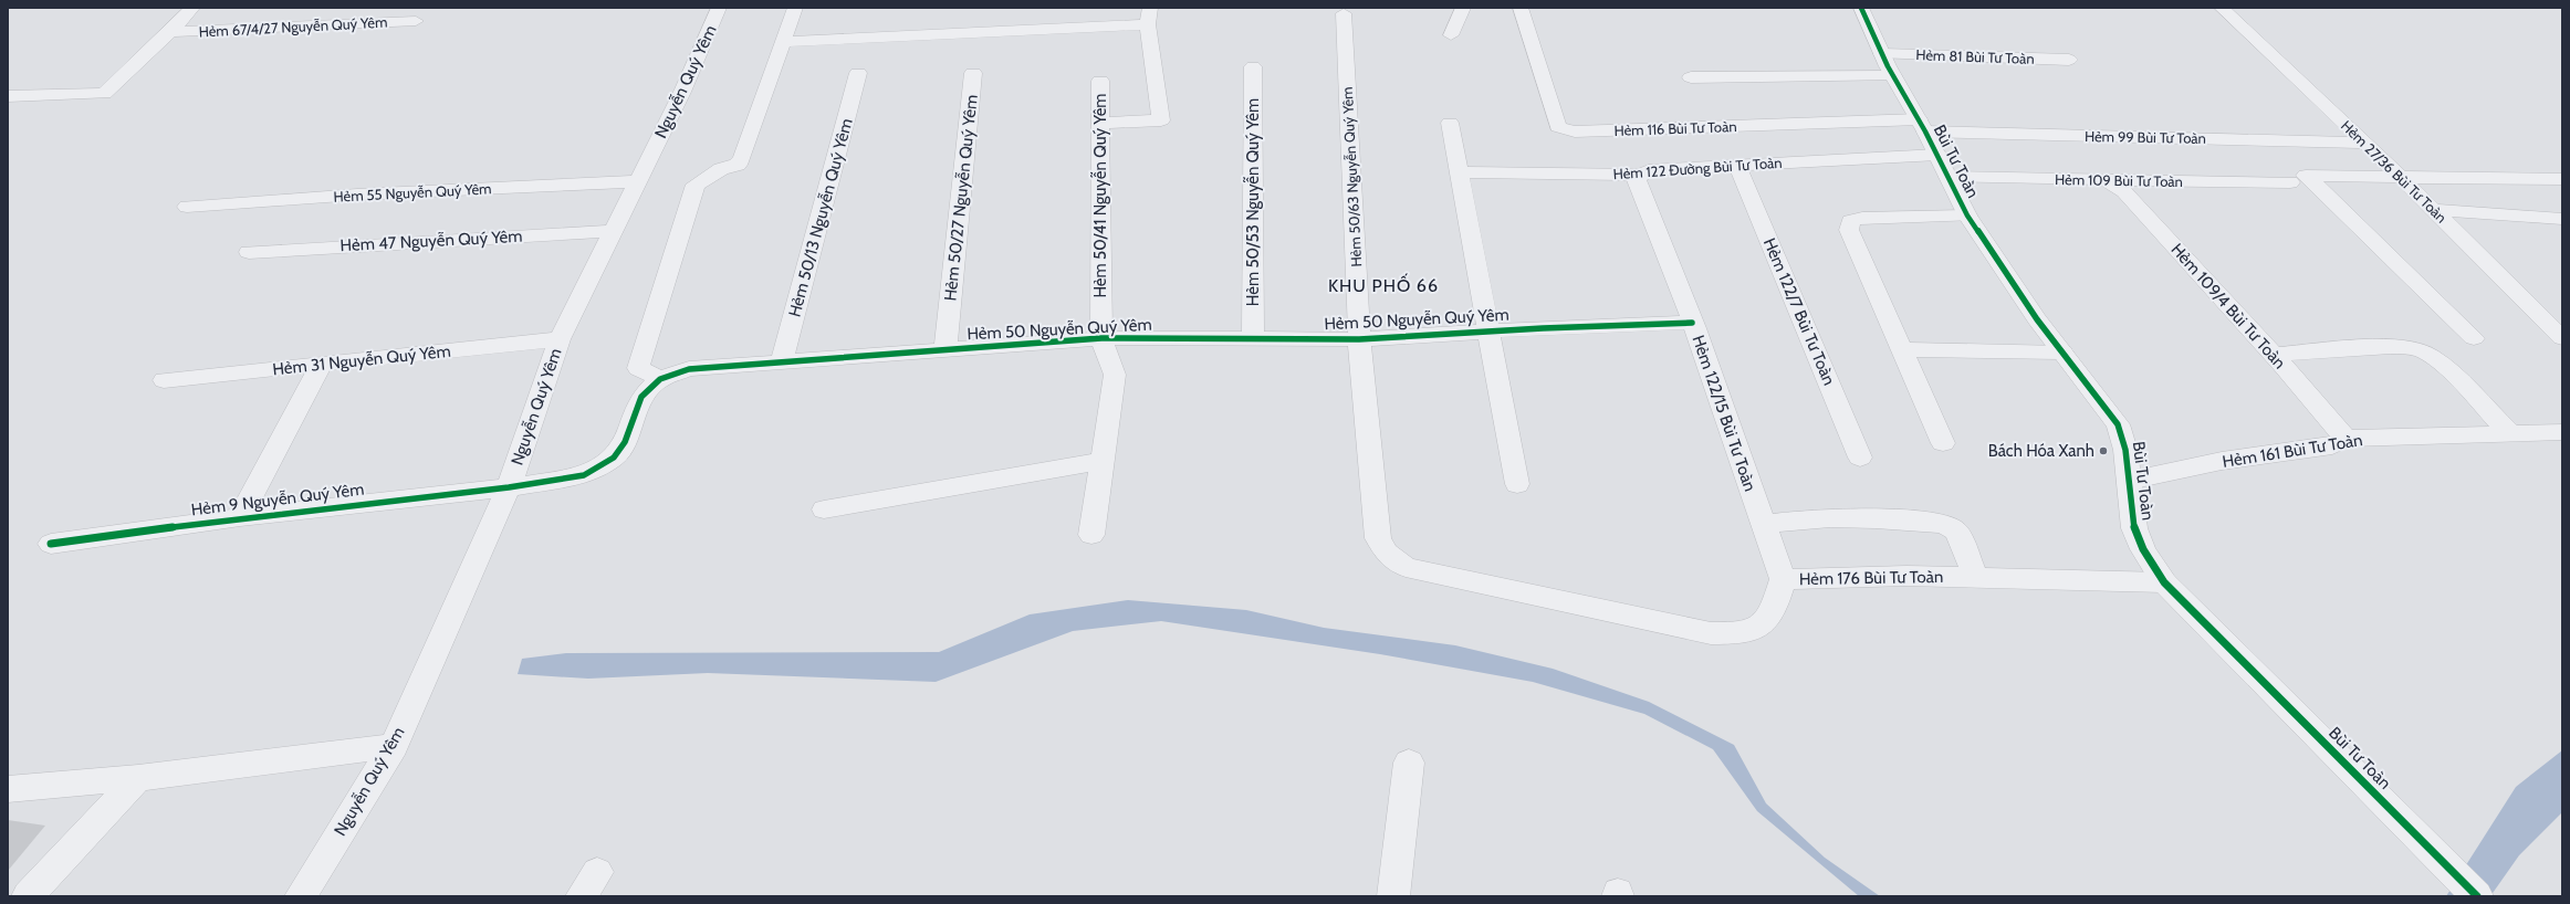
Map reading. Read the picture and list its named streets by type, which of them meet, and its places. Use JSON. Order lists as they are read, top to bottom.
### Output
{
  "streets": {
    "street": [
      "Hẻm 67/4/27 Nguyễn Quý Yêm",
      "Hẻm 81 Bùi Tư Toàn",
      "Nguyễn Quý Yêm",
      "Hẻm 116 Bùi Tư Toàn",
      "Hẻm 99 Bùi Tư Toàn",
      "Bùi Tư Toàn",
      "Hẻm 122 Đường Bùi Tư Toàn",
      "Hẻm 27/36 Bùi Tư Toàn",
      "Hẻm 50/63 Nguyễn Quý Yêm",
      "Hẻm 109 Bùi Tư Toàn",
      "Hẻm 55 Nguyễn Quý Yêm",
      "Hẻm 50/41 Nguyễn Quý Yêm",
      "Hẻm 50/27 Nguyễn Quý Yêm",
      "Hẻm 50/53 Nguyễn Quý Yêm",
      "Hẻm 50/13 Nguyễn Quý Yêm",
      "Hẻm 47 Nguyễn Quý Yêm",
      "Hẻm 109/4 Bùi Tư Toàn",
      "Hẻm 122/7 Bùi Tư Toàn",
      "Hẻm 50 Nguyễn Quý Yêm",
      "Hẻm 31 Nguyễn Quý Yêm",
      "Hẻm 122/15 Bùi Tư Toàn",
      "Hẻm 161 Bùi Tư Toàn",
      "Hẻm 9 Nguyễn Quý Yêm",
      "Hẻm 176 Bùi Tư Toàn"
    ]
  },
  "crossings": [
    ["Hẻm 81 Bùi Tư Toàn", "Bùi Tư Toàn"],
    ["Nguyễn Quý Yêm", "Hẻm 55 Nguyễn Quý Yêm"],
    ["Nguyễn Quý Yêm", "Hẻm 47 Nguyễn Quý Yêm"],
    ["Nguyễn Quý Yêm", "Hẻm 50 Nguyễn Quý Yêm"],
    ["Nguyễn Quý Yêm", "Hẻm 31 Nguyễn Quý Yêm"],
    ["Nguyễn Quý Yêm", "Hẻm 9 Nguyễn Quý Yêm"],
    ["Hẻm 116 Bùi Tư Toàn", "Hẻm 99 Bùi Tư Toàn"],
    ["Hẻm 116 Bùi Tư Toàn", "Bùi Tư Toàn"],
    ["Hẻm 99 Bùi Tư Toàn", "Bùi Tư Toàn"],
    ["Hẻm 99 Bùi Tư Toàn", "Hẻm 27/36 Bùi Tư Toàn"],
    ["Bùi Tư Toàn", "Hẻm 122 Đường Bùi Tư Toàn"],
    ["Bùi Tư Toàn", "Hẻm 109 Bùi Tư Toàn"],
    ["Bùi Tư Toàn", "Hẻm 161 Bùi Tư Toàn"],
    ["Bùi Tư Toàn", "Hẻm 176 Bùi Tư Toàn"],
    ["Hẻm 122 Đường Bùi Tư Toàn", "Hẻm 122/7 Bùi Tư Toàn"],
    ["Hẻm 122 Đường Bùi Tư Toàn", "Hẻm 122/15 Bùi Tư Toàn"],
    ["Hẻm 50/63 Nguyễn Quý Yêm", "Hẻm 50 Nguyễn Quý Yêm"],
    ["Hẻm 50/63 Nguyễn Quý Yêm", "Hẻm 176 Bùi Tư Toàn"],
    ["Hẻm 109 Bùi Tư Toàn", "Hẻm 109/4 Bùi Tư Toàn"],
    ["Hẻm 50/41 Nguyễn Quý Yêm", "Hẻm 50 Nguyễn Quý Yêm"],
    ["Hẻm 50/27 Nguyễn Quý Yêm", "Hẻm 50 Nguyễn Quý Yêm"],
    ["Hẻm 50/53 Nguyễn Quý Yêm", "Hẻm 50 Nguyễn Quý Yêm"],
    ["Hẻm 50/13 Nguyễn Quý Yêm", "Hẻm 50 Nguyễn Quý Yêm"],
    ["Hẻm 109/4 Bùi Tư Toàn", "Hẻm 161 Bùi Tư Toàn"],
    ["Hẻm 50 Nguyễn Quý Yêm", "Hẻm 122/15 Bùi Tư Toàn"],
    ["Hẻm 50 Nguyễn Quý Yêm", "Hẻm 9 Nguyễn Quý Yêm"],
    ["Hẻm 122/15 Bùi Tư Toàn", "Hẻm 176 Bùi Tư Toàn"]
  ],
  "districts": ["KHU PHỐ 66"],
  "places": ["Bách Hóa Xanh"]
}
